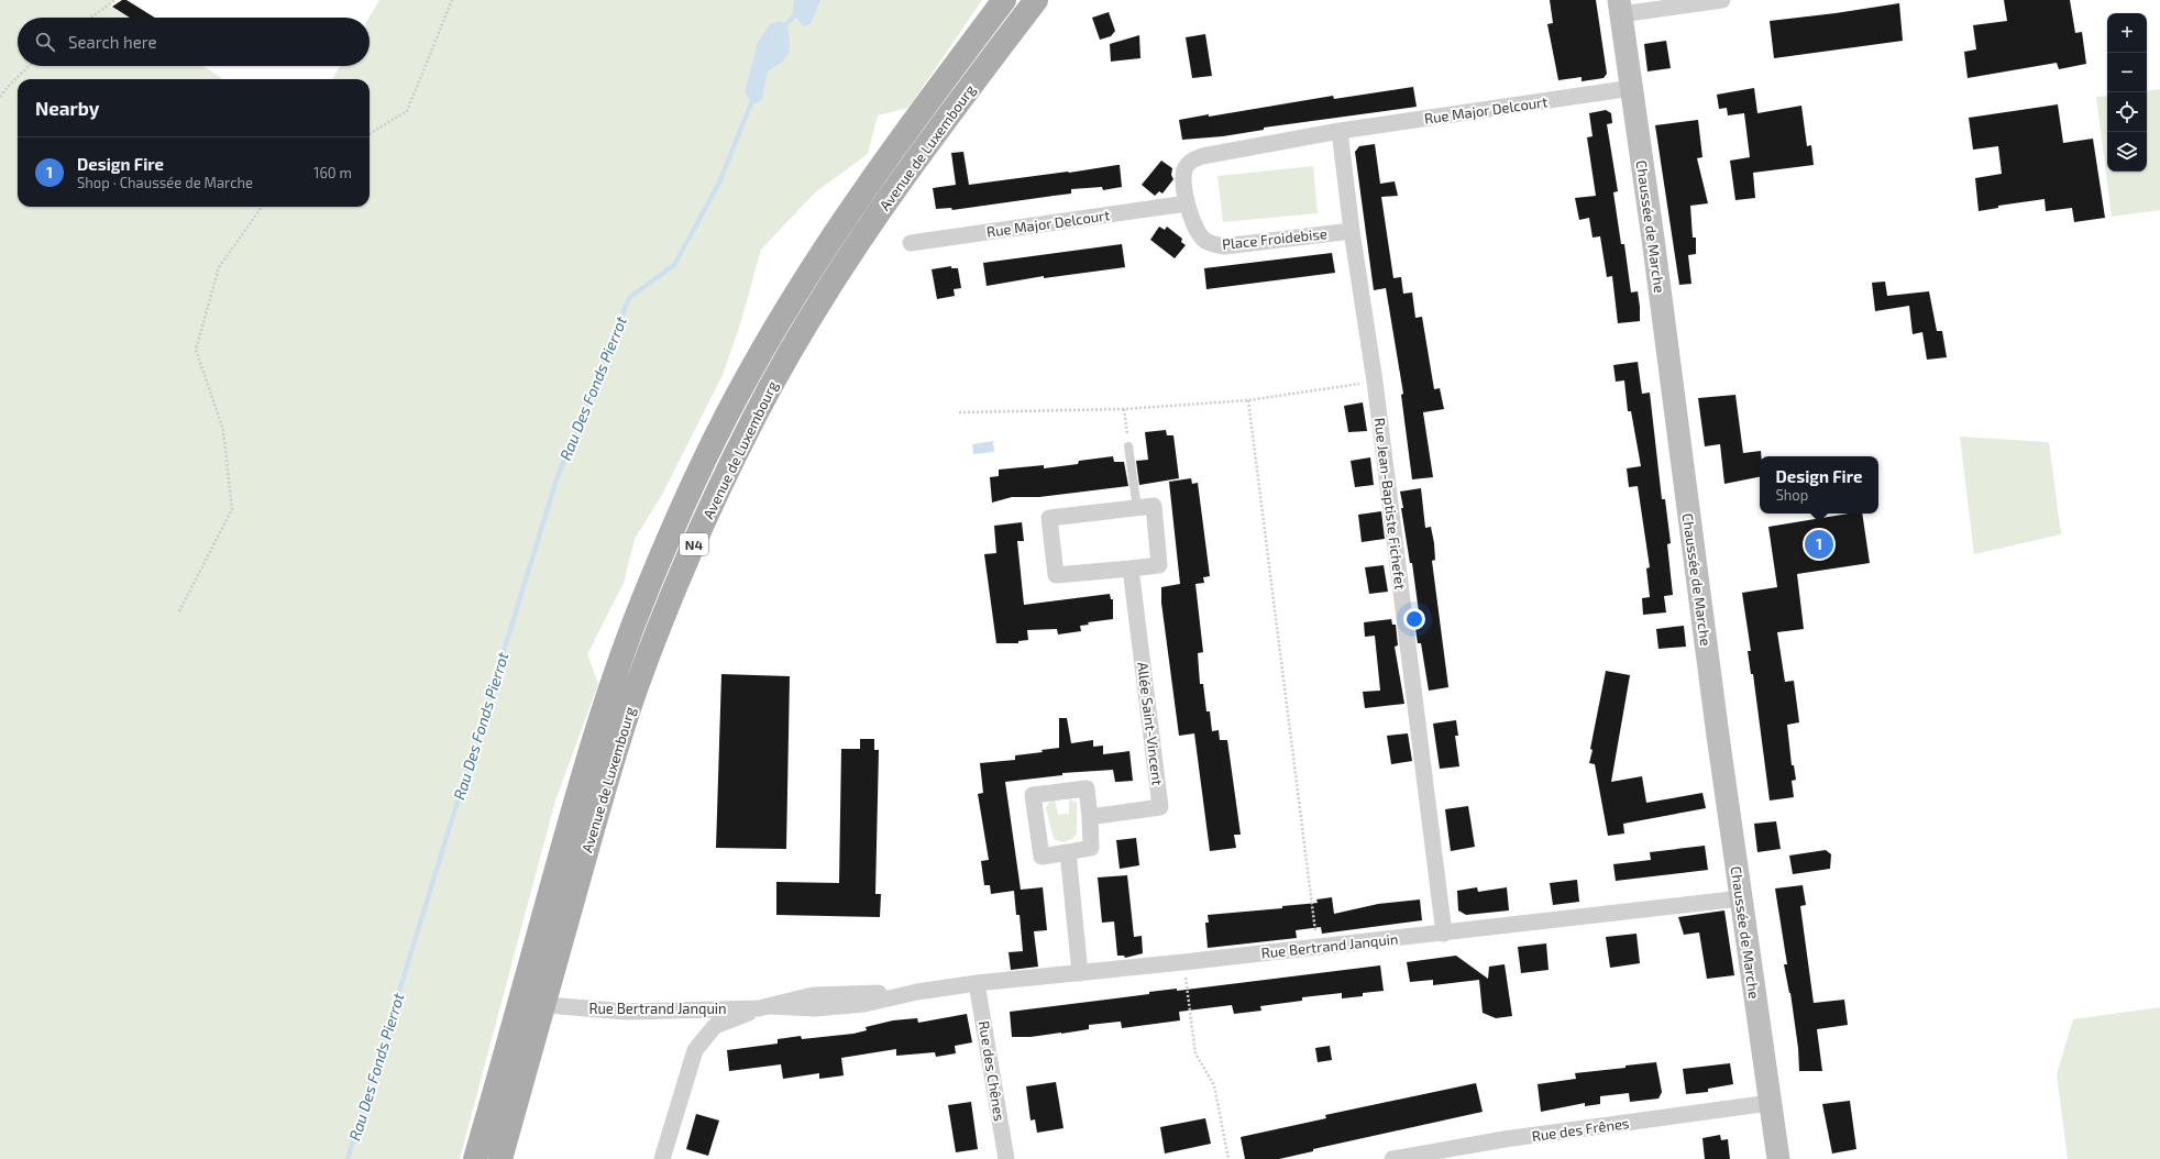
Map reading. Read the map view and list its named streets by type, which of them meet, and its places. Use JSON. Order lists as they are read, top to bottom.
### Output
{
  "streets": {
    "main road": ["Avenue de Luxembourg", "Chaussée de Marche", "N4"],
    "street": [
      "Rue Major Delcourt",
      "Place Froidebise",
      "Rue Jean-Baptiste Fichefet",
      "Allée Saint-Vincent",
      "Rue Bertrand Janquin",
      "Rue des Chênes",
      "Rue des Frênes"
    ]
  },
  "crossings": [
    ["Rue Major Delcourt", "Chaussée de Marche"],
    ["Rue Major Delcourt", "Place Froidebise"],
    ["Avenue de Luxembourg", "Rue Bertrand Janquin"],
    ["Chaussée de Marche", "Rue Bertrand Janquin"],
    ["Chaussée de Marche", "Rue des Frênes"],
    ["Place Froidebise", "Rue Jean-Baptiste Fichefet"],
    ["Rue Jean-Baptiste Fichefet", "Rue Bertrand Janquin"],
    ["Rue Bertrand Janquin", "Rue des Chênes"]
  ],
  "water": ["Rau Des Fonds Pierrot"],
  "page": {
    "map_buttons": ["+", "−"],
    "search": "Search here",
    "heading": "Nearby",
    "list": [
      {
        "mark": "1",
        "name": "Design Fire",
        "note": "Shop · Chaussée de Marche",
        "value": "160 m"
      }
    ],
    "popup": ["Design Fire", "Shop"],
    "pins": "1"
  }
}
